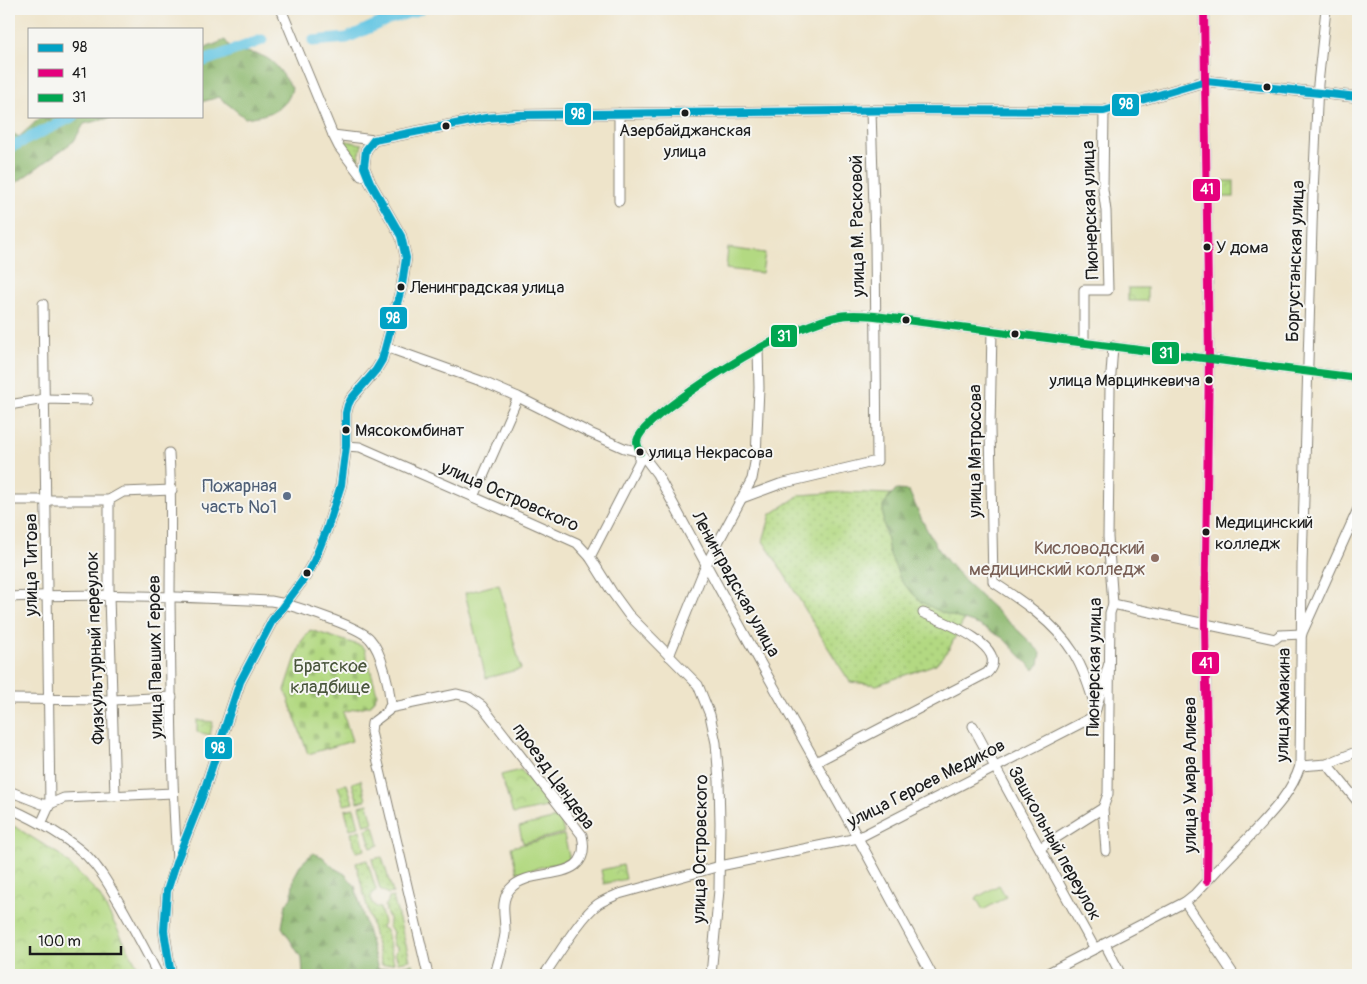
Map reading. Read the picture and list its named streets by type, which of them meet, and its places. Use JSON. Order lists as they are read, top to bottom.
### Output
{
  "streets": {
    "street": [
      "Пионерская улица",
      "улица М. Расковой",
      "Боргустанская улица",
      "улица Матросова",
      "улица Островского",
      "улица Титова",
      "Ленинградская улица",
      "Физкультурный переулок",
      "улица Павших Героев",
      "улица Жмакина",
      "улица Умара Алиева",
      "проезд Цандера",
      "улица Героев Медиков",
      "Зашкольный переулок"
    ]
  },
  "crossings": [
    ["Боргустанская улица", "улица Жмакина"],
    ["улица Матросова", "улица Героев Медиков"],
    ["улица Островского", "улица Героев Медиков"],
    ["Ленинградская улица", "улица Героев Медиков"],
    ["улица Жмакина", "улица Умара Алиева"],
    ["улица Жмакина", "Зашкольный переулок"],
    ["улица Героев Медиков", "Зашкольный переулок"]
  ],
  "parks": ["Братское кладбище"],
  "places": [
    "Азербайджанская улица",
    "У дома",
    "Ленинградская улица",
    "улица Марцинкевича",
    "Мясокомбинат",
    "улица Некрасова",
    "Пожарная часть №1",
    "Медицинский колледж",
    "Кисловодский медицинский колледж"
  ],
  "lines": ["transit line 41", "transit line 98", "transit line 31"],
  "legend": ["98", "41", "31"],
  "scale_bar": "100 m"
}
